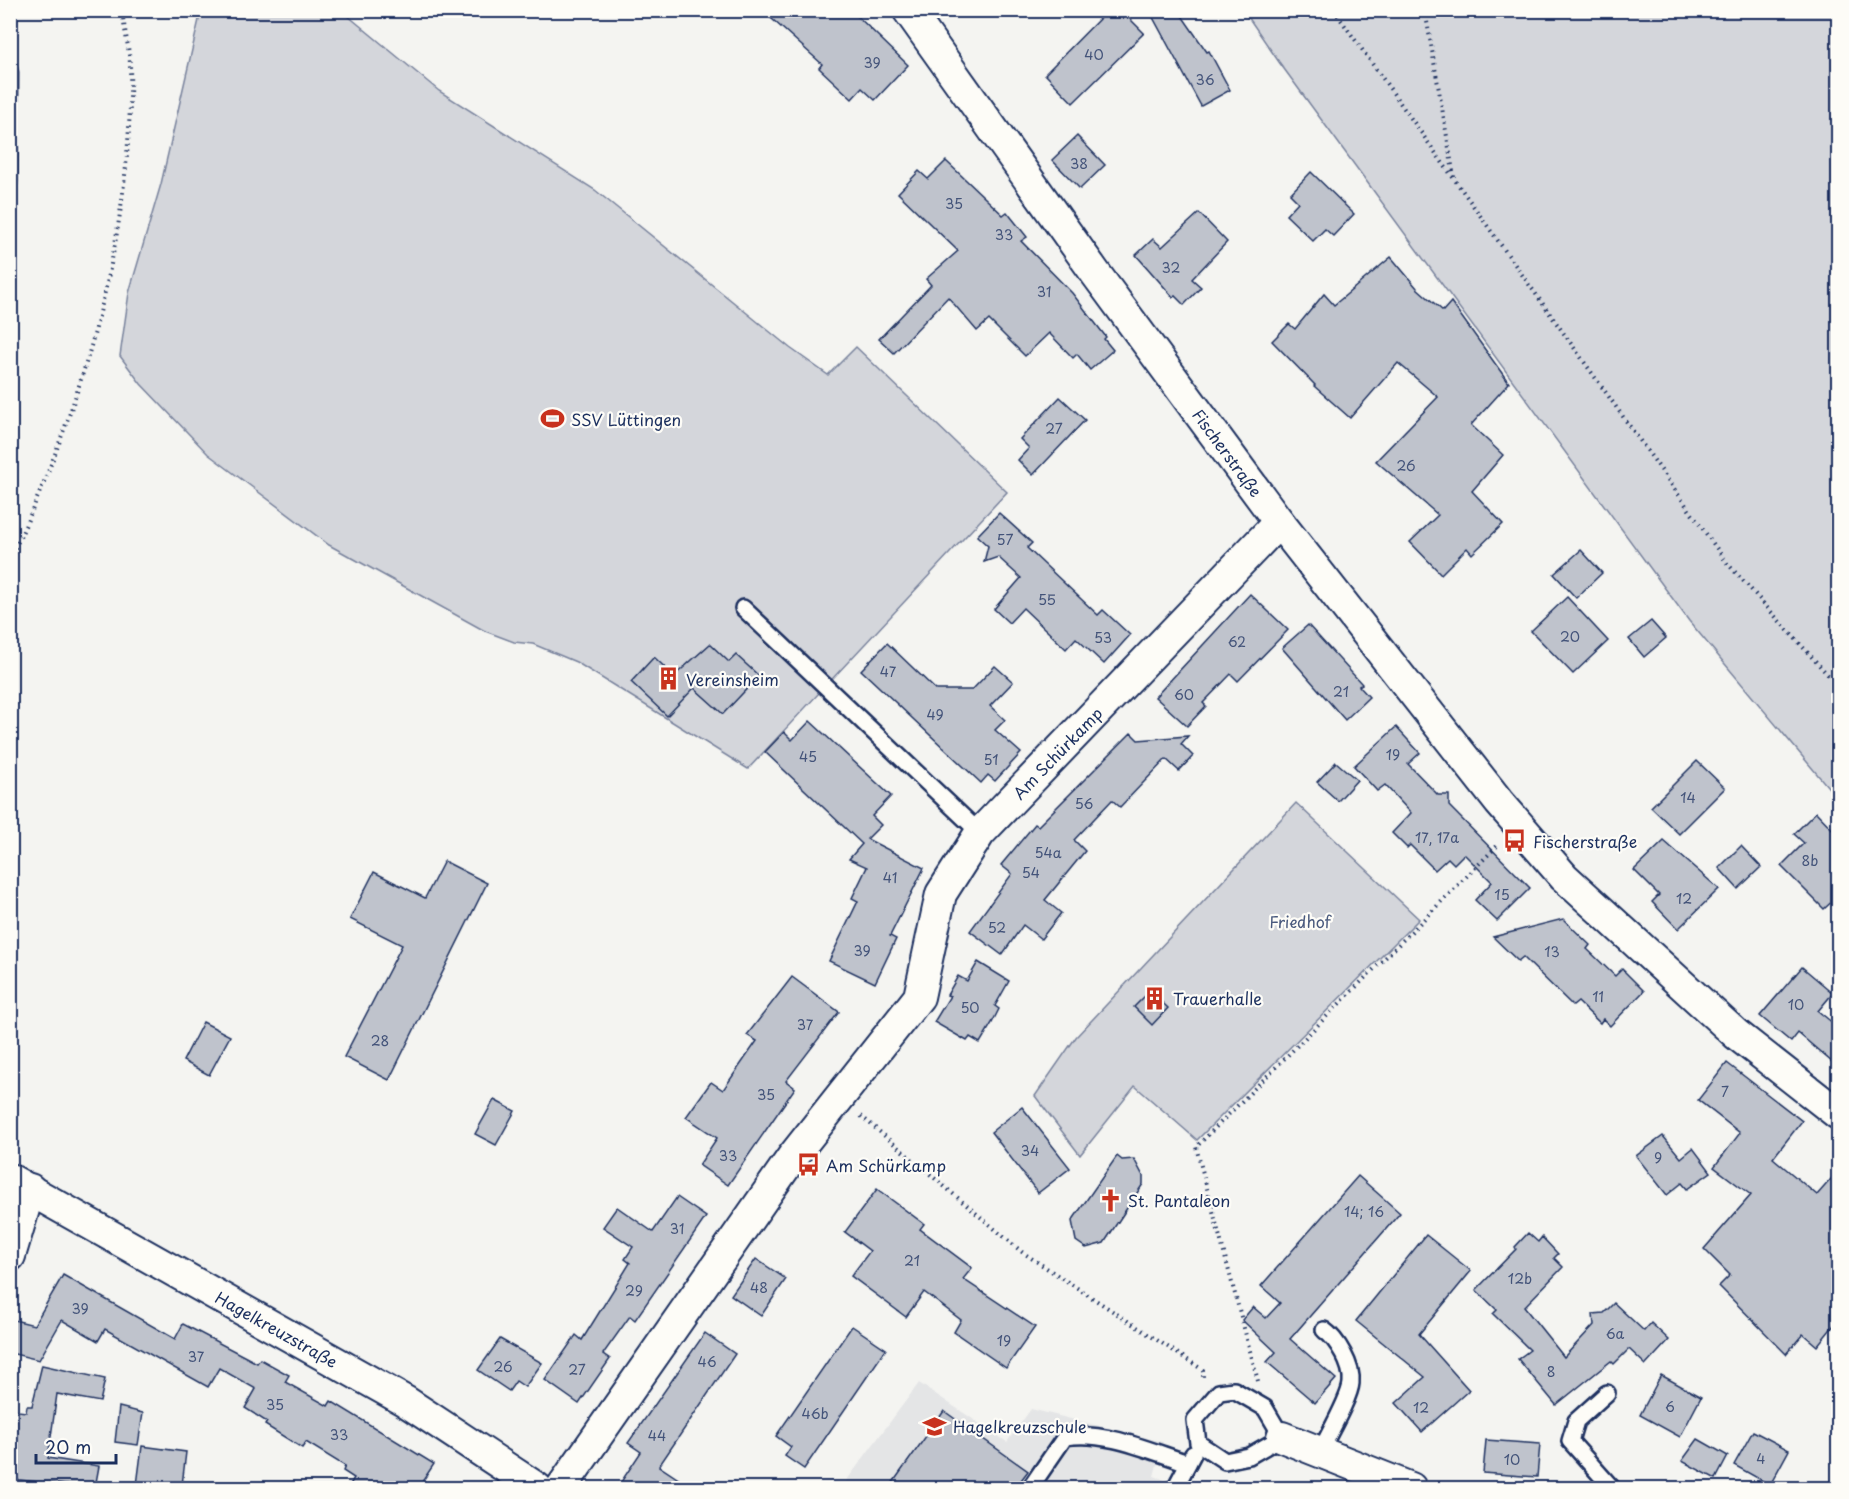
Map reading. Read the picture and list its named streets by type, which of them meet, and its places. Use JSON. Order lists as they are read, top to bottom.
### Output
{
  "streets": {
    "street": ["Fischerstraße", "Am Schürkamp", "Hagelkreuzstraße"]
  },
  "crossings": [
    ["Fischerstraße", "Am Schürkamp"]
  ],
  "parks": ["Friedhof"],
  "places": {
    "sports": ["SSV Lüttingen"],
    "building": ["Vereinsheim", "Trauerhalle"],
    "bus stop": ["Fischerstraße", "Am Schürkamp"],
    "church": ["St. Pantaleon"],
    "school or university": ["Hagelkreuzschule"]
  },
  "house_numbers": [
    "40",
    "39",
    "36",
    "38",
    "35",
    "33",
    "32",
    "31",
    "27",
    "26",
    "57",
    "55",
    "20",
    "53",
    "62",
    "47",
    "21",
    "60",
    "49",
    "19",
    "45",
    "51",
    "14",
    "56",
    "17, 17a",
    "54a",
    "8b",
    "54",
    "41",
    "15",
    "12",
    "52",
    "39",
    "13",
    "11",
    "10",
    "50",
    "37",
    "28",
    "7",
    "35",
    "34",
    "33",
    "9",
    "14; 16",
    "31",
    "21",
    "12b",
    "48",
    "29",
    "39",
    "6a",
    "19",
    "37",
    "46",
    "26",
    "27",
    "8",
    "35",
    "6",
    "12",
    "46b",
    "33",
    "44",
    "4",
    "10"
  ],
  "scale_bar": "20 m"
}
